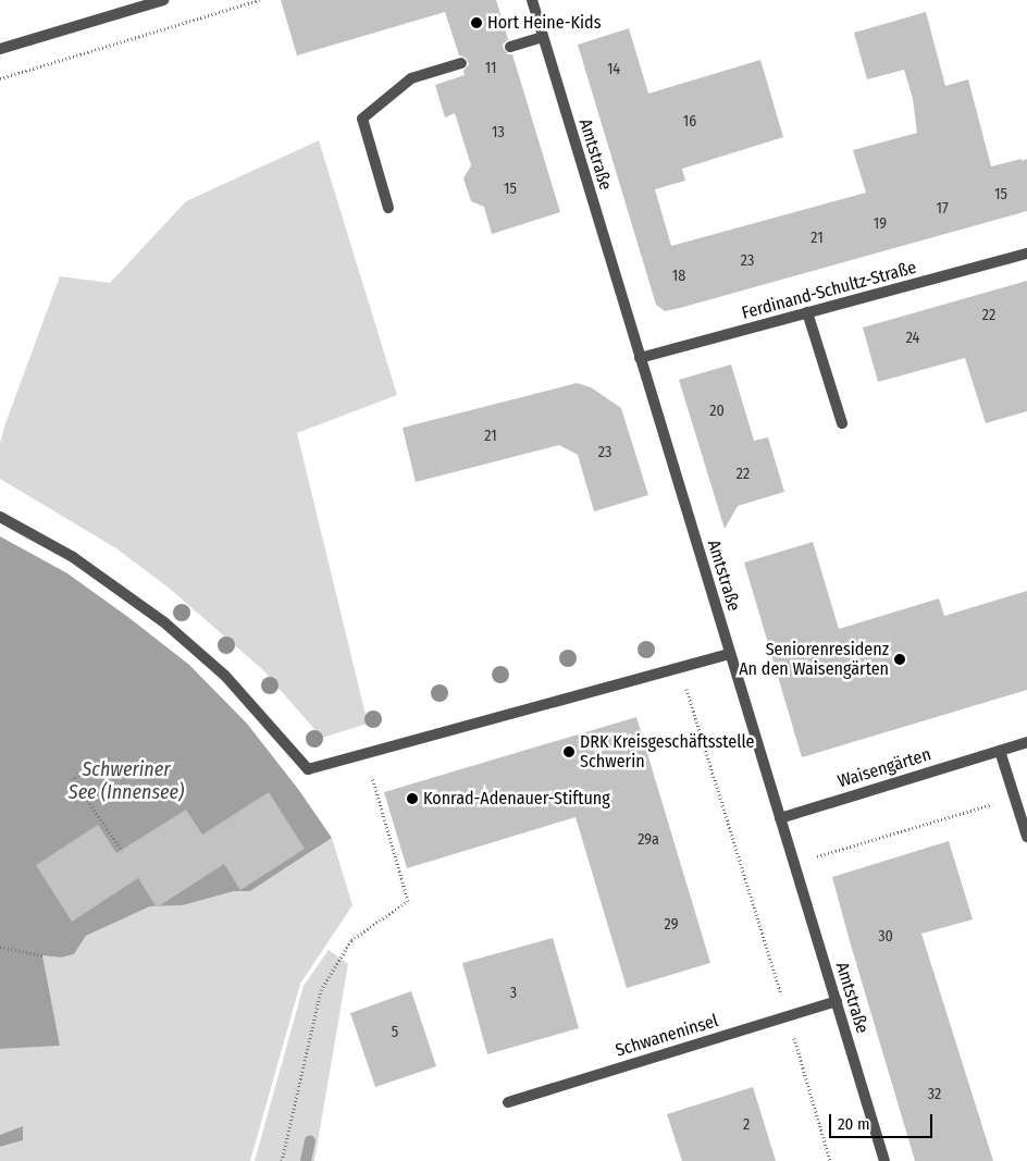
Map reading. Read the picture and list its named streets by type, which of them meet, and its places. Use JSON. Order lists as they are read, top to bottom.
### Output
{
  "streets": {
    "street": [
      "Amtstraße",
      "Ferdinand-Schultz-Straße",
      "Waisengärten",
      "Schwaneninsel"
    ]
  },
  "crossings": [
    ["Amtstraße", "Ferdinand-Schultz-Straße"],
    ["Amtstraße", "Waisengärten"],
    ["Amtstraße", "Schwaneninsel"]
  ],
  "water": ["Schweriner See (Innensee)"],
  "places": [
    "Hort Heine-Kids",
    "Seniorenresidenz An den Waisengärten",
    "DRK Kreisgeschäftsstelle Schwerin",
    "Konrad-Adenauer-Stiftung"
  ],
  "house_numbers": [
    "11",
    "14",
    "16",
    "13",
    "15",
    "15",
    "17",
    "19",
    "21",
    "23",
    "18",
    "22",
    "24",
    "20",
    "21",
    "23",
    "22",
    "29a",
    "29",
    "30",
    "3",
    "5",
    "32",
    "2"
  ],
  "scale_bar": "20 m"
}
